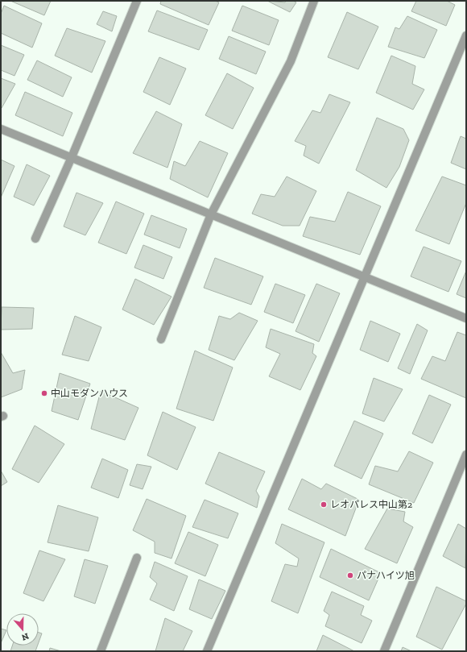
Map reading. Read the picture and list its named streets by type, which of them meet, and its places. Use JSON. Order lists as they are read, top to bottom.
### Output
{
  "places": ["中山モダンハウス", "レオパレス中山第2", "パナハイツ旭"],
  "north": "bottom"
}
